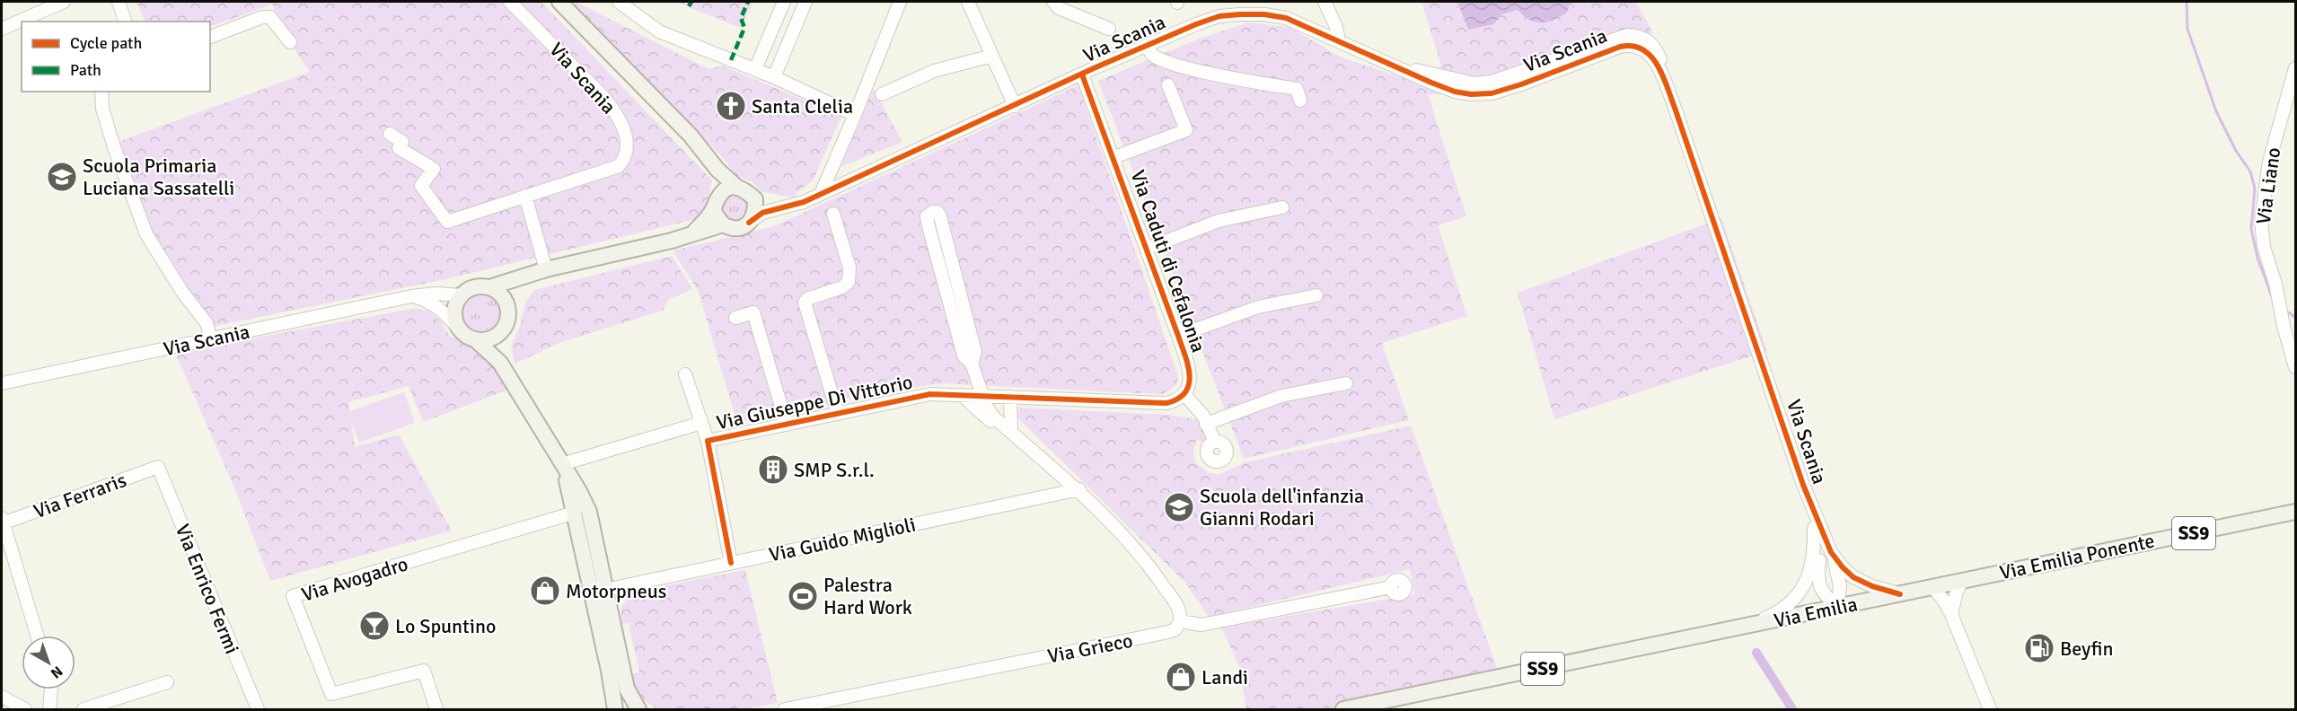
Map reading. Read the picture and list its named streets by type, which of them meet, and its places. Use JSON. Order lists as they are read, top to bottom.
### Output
{
  "streets": {
    "main road": [
      "Via Scania",
      "SS9",
      "Via Emilia Ponente",
      "Via Emilia"
    ],
    "street": [
      "Via Liano",
      "Via Caduti di Cefalonia",
      "Via Giuseppe Di Vittorio",
      "Via Ferraris",
      "Via Guido Miglioli",
      "Via Avogadro",
      "Via Enrico Fermi",
      "Via Grieco"
    ]
  },
  "crossings": [
    ["Via Scania", "Via Caduti di Cefalonia"],
    ["Via Scania", "SS9"],
    ["Via Scania", "Via Emilia"],
    ["Via Caduti di Cefalonia", "Via Giuseppe Di Vittorio"],
    ["Via Giuseppe Di Vittorio", "Via Guido Miglioli"],
    ["Via Ferraris", "Via Enrico Fermi"],
    ["SS9", "Via Emilia"],
    ["Via Emilia Ponente", "Via Emilia"]
  ],
  "places": {
    "church": ["Santa Clelia"],
    "school or university": ["Scuola Primaria Luciana Sassatelli", "Scuola dell'infanzia Gianni Rodari"],
    "building": ["SMP S.r.l."],
    "shop": ["Motorpneus", "Landi"],
    "sports": ["Palestra Hard Work"],
    "bar": ["Lo Spuntino"],
    "fuel station": ["Beyfin"]
  },
  "legend": ["Cycle path", "Path"],
  "north": "bottom right"
}
